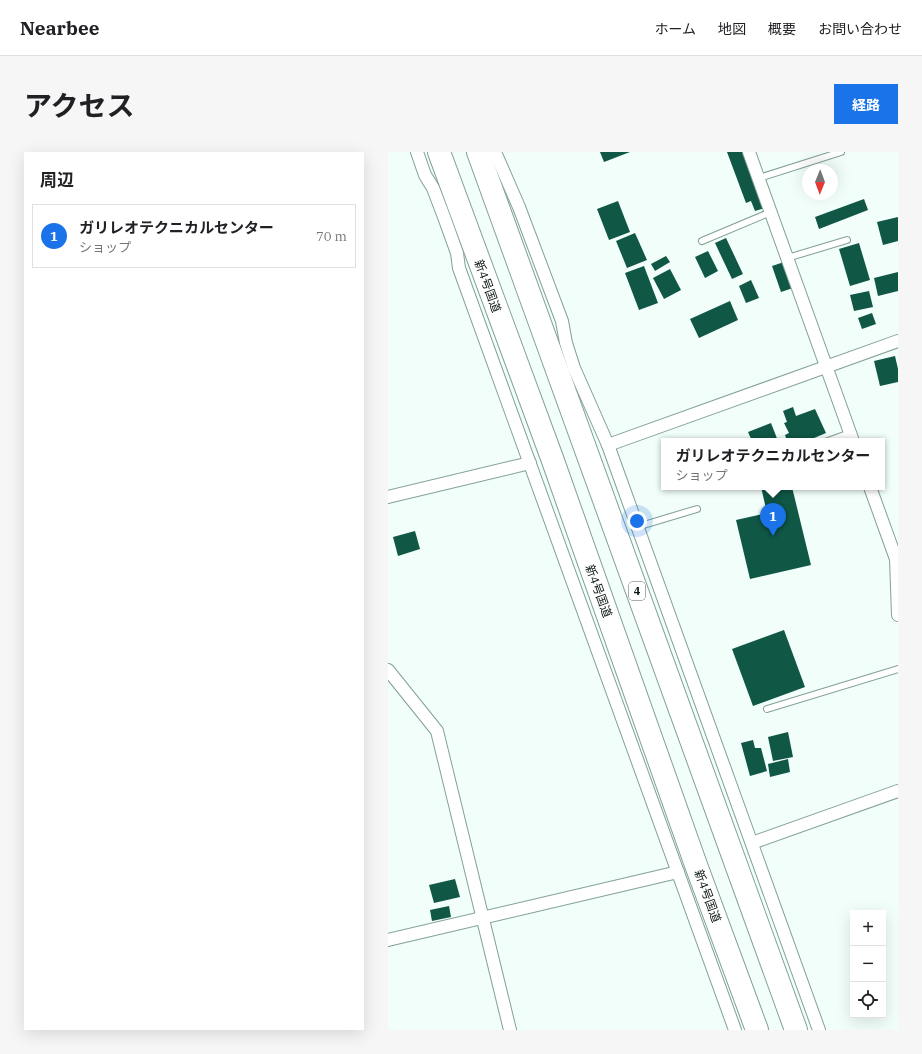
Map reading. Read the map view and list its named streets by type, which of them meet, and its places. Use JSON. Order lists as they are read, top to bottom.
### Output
{
  "streets": {
    "highway": ["新4号国道", "4"]
  },
  "north": "bottom",
  "page": {
    "header": "Nearbee",
    "nav": [
      "ホーム",
      "地図",
      "概要",
      "お問い合わせ"
    ],
    "title": "アクセス",
    "buttons": "経路",
    "heading": "周辺",
    "list": [
      {
        "mark": "1",
        "name": "ガリレオテクニカルセンター",
        "note": "ショップ",
        "value": "70 m"
      }
    ],
    "popup": ["ガリレオテクニカルセンター", "ショップ"],
    "pins": "1",
    "map_buttons": ["+", "−"]
  }
}
